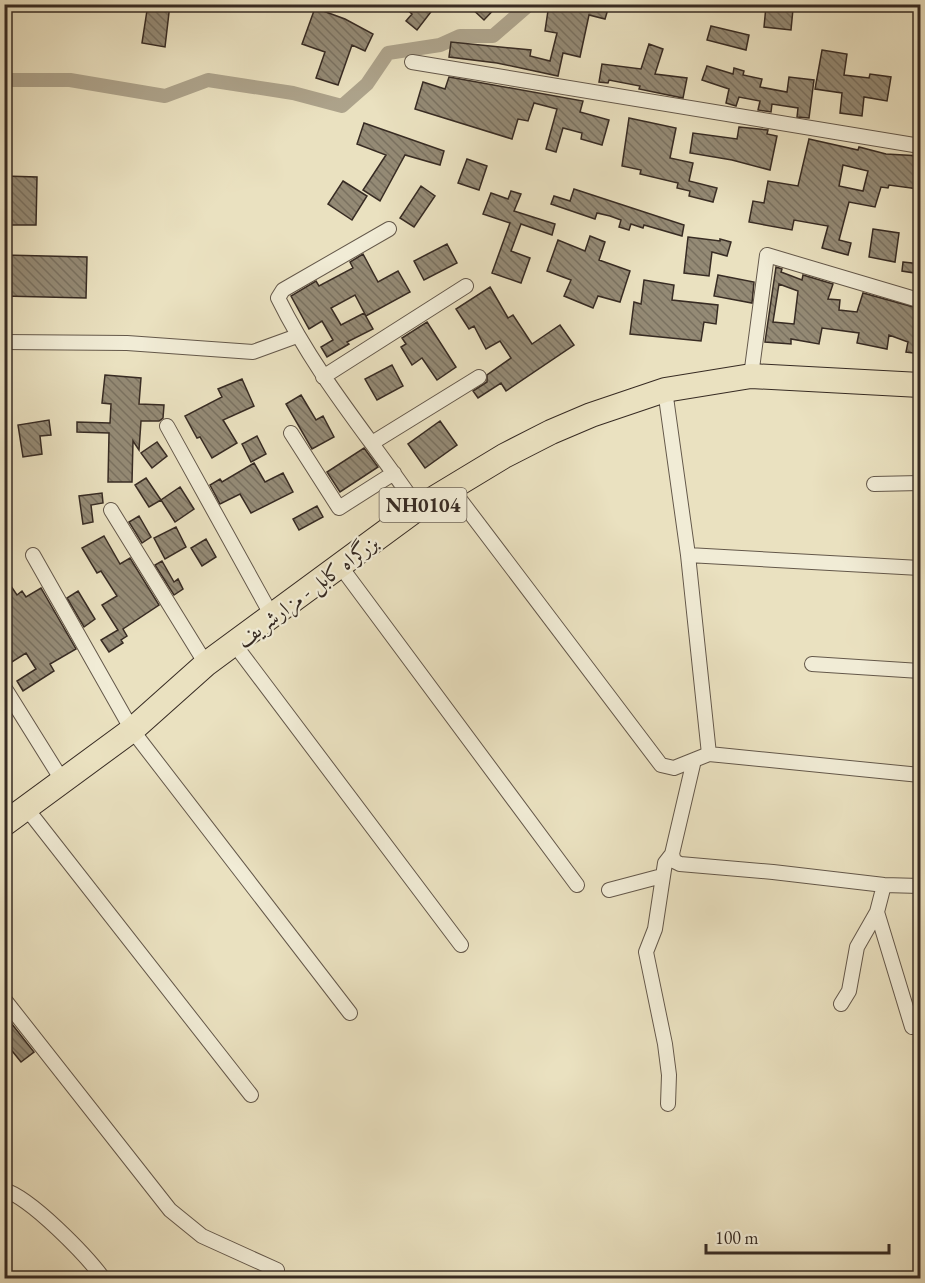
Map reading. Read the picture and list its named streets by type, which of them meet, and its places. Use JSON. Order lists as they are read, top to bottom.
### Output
{
  "streets": {
    "highway": ["NH0104", "بزرگراه کابل - مزارشریف"]
  },
  "scale_bar": "100 m"
}
